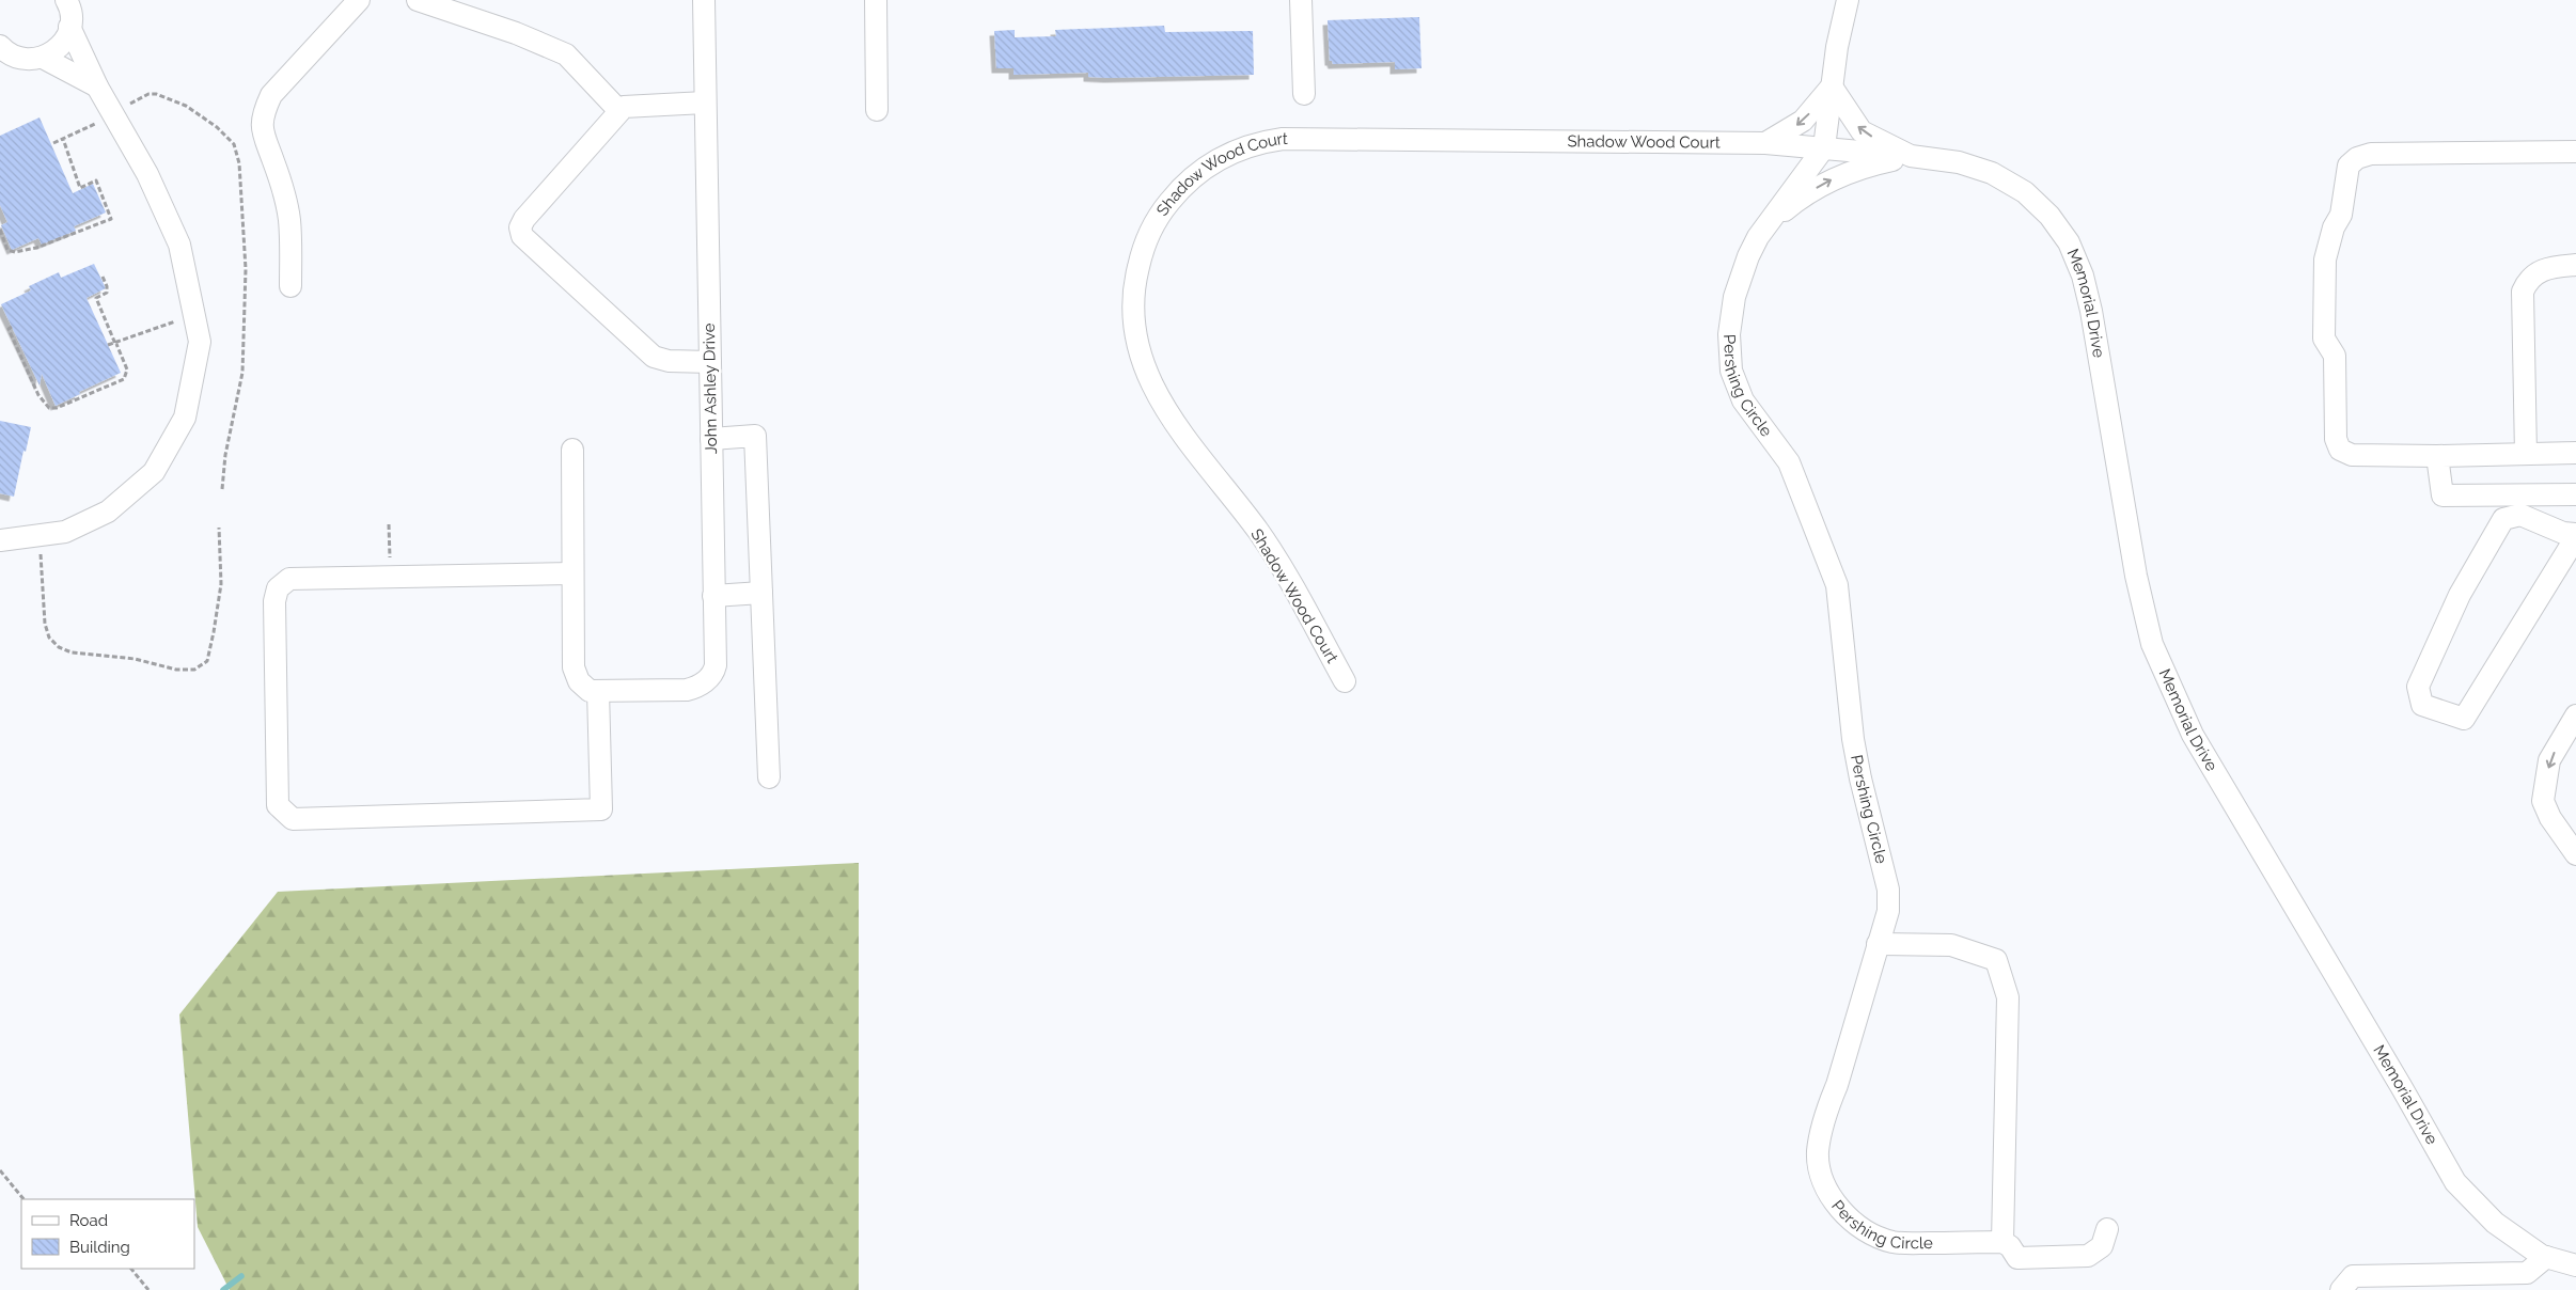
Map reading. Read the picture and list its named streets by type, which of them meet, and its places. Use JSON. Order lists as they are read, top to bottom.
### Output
{
  "streets": {
    "street": [
      "Shadow Wood Court",
      "Memorial Drive",
      "Pershing Circle",
      "John Ashley Drive"
    ]
  },
  "crossings": [
    ["Shadow Wood Court", "Pershing Circle"],
    ["Memorial Drive", "Pershing Circle"]
  ],
  "legend": ["Road", "Building"]
}
